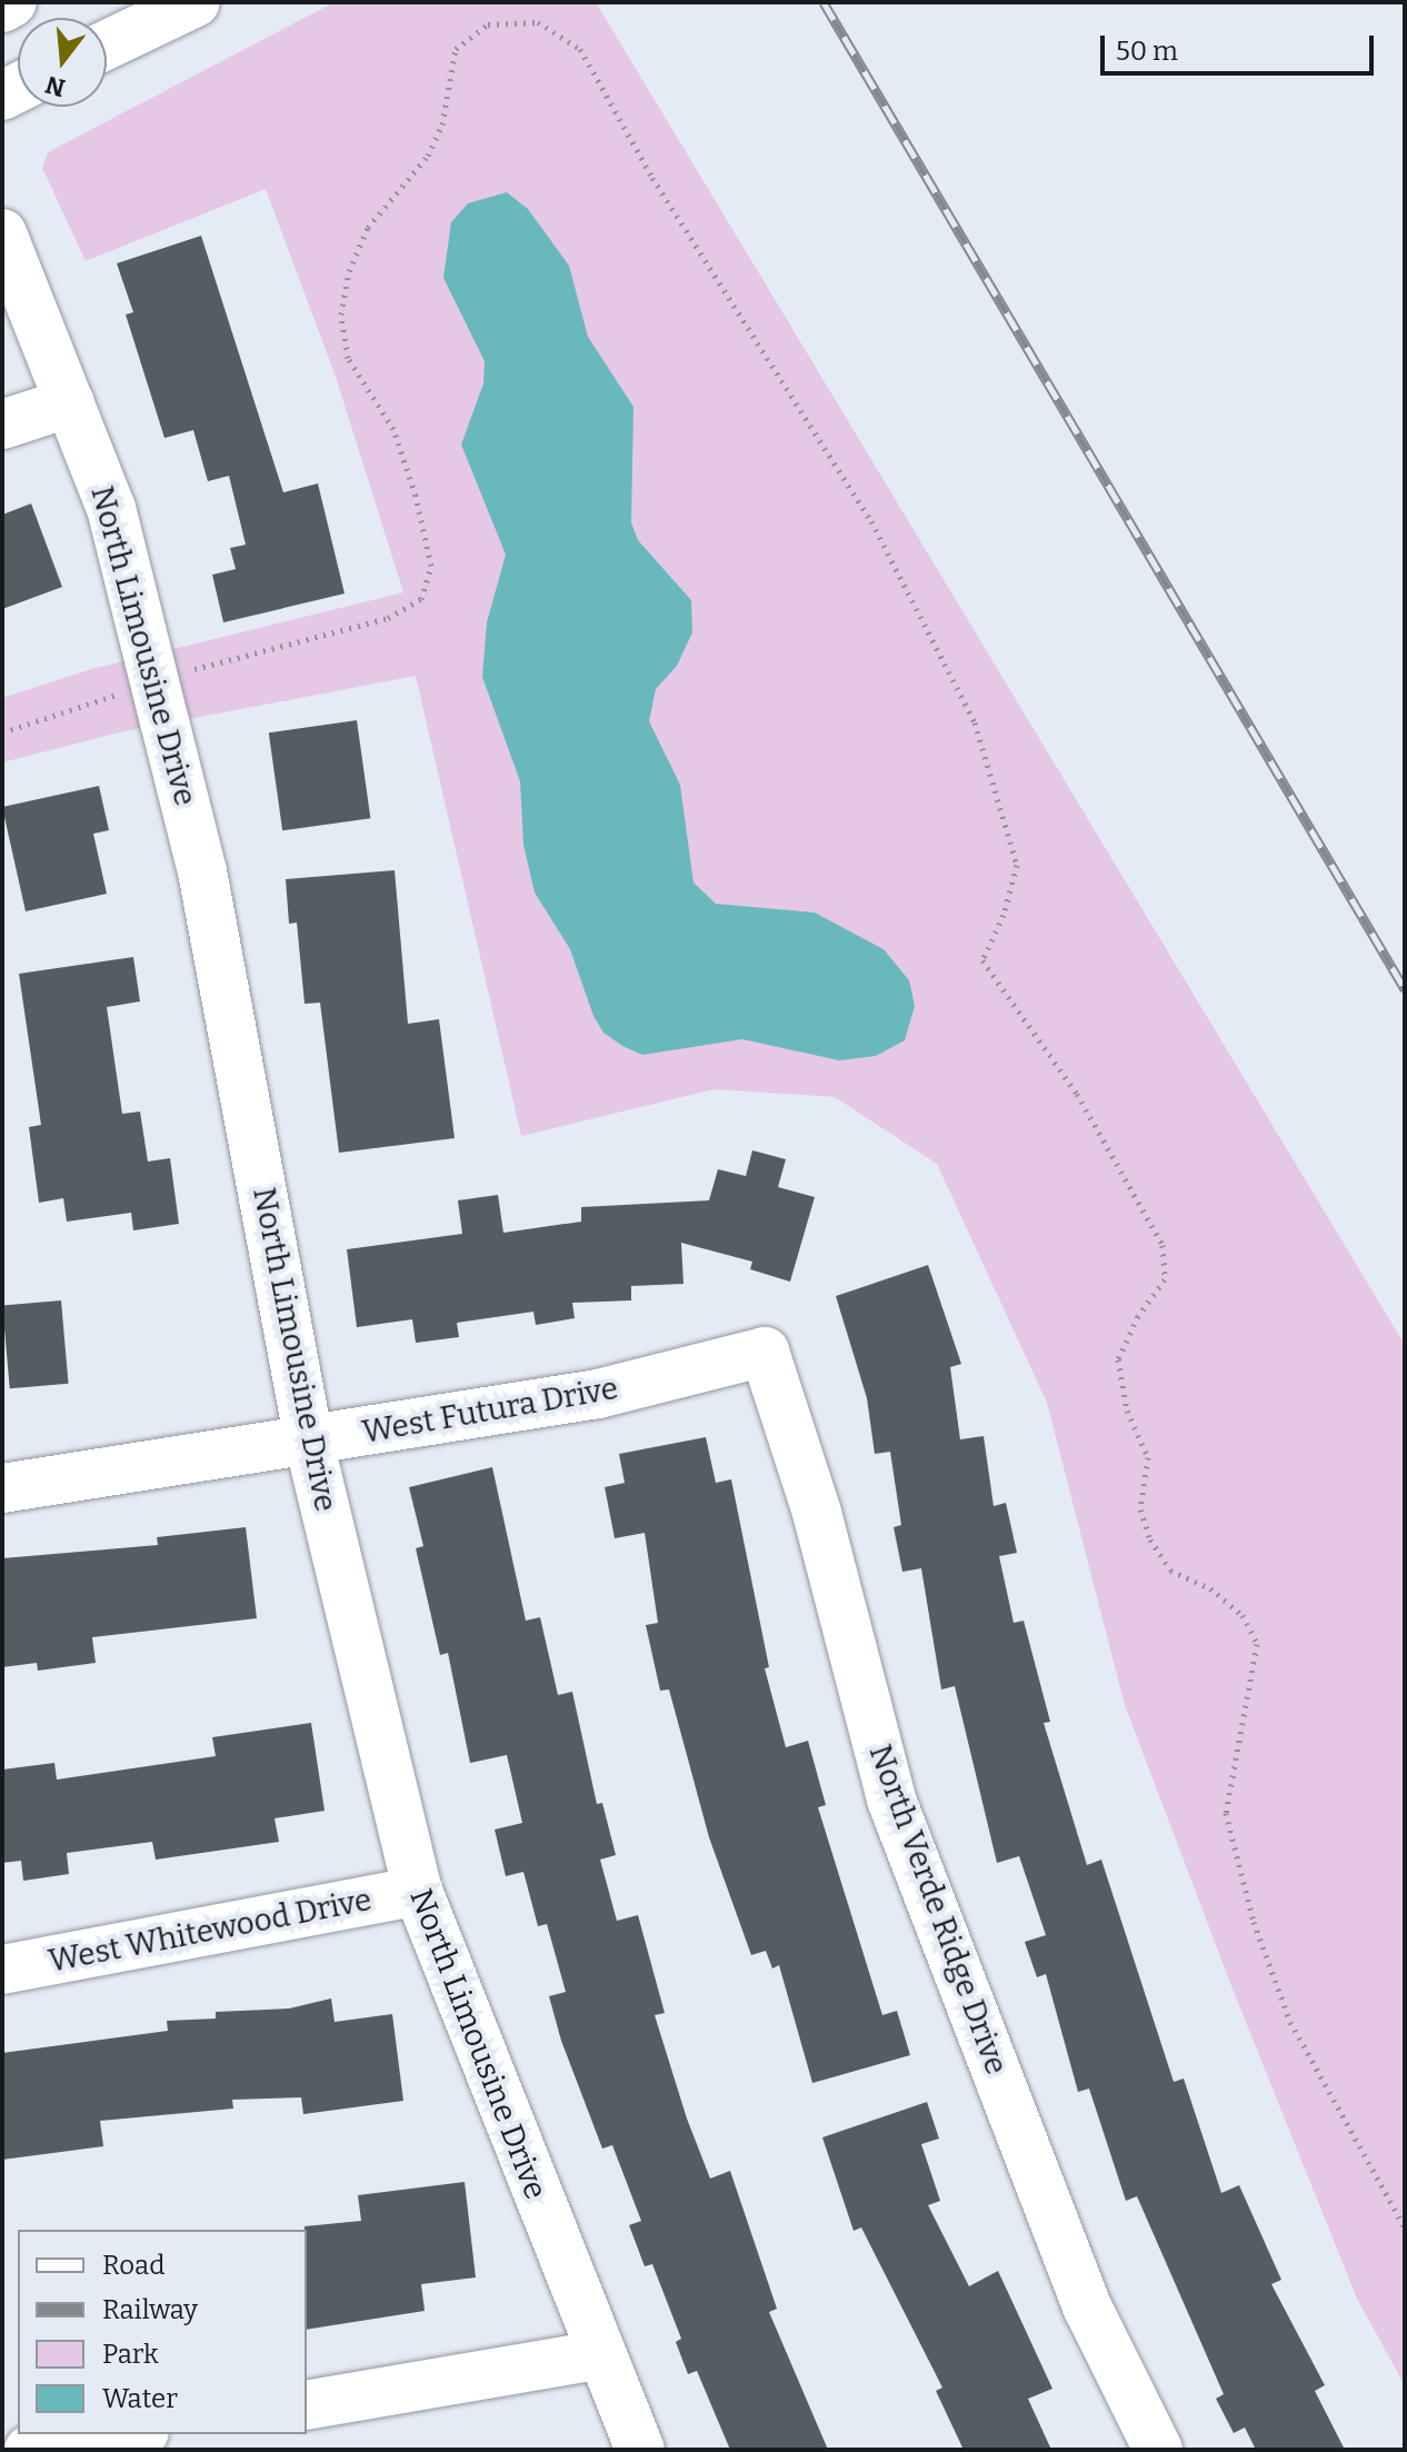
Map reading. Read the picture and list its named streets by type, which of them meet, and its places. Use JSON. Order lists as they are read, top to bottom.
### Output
{
  "streets": {
    "street": [
      "North Limousine Drive",
      "West Futura Drive",
      "North Verde Ridge Drive",
      "West Whitewood Drive"
    ]
  },
  "crossings": [
    ["North Limousine Drive", "West Futura Drive"],
    ["North Limousine Drive", "West Whitewood Drive"],
    ["West Futura Drive", "North Verde Ridge Drive"]
  ],
  "legend": [
    "Road",
    "Railway",
    "Park",
    "Water"
  ],
  "scale_bar": "50 m",
  "north": "bottom"
}
